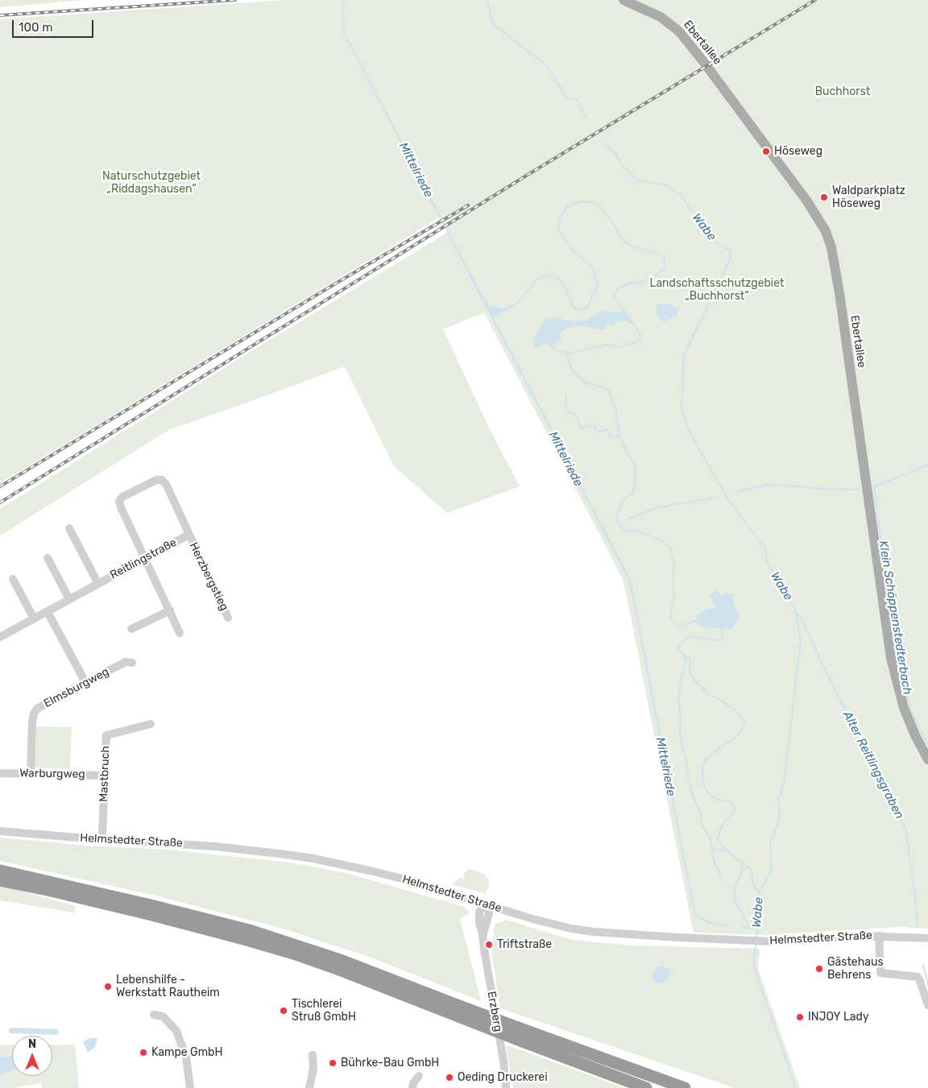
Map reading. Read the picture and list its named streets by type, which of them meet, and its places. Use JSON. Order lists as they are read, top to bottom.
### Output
{
  "streets": {
    "main road": ["Ebertallee"],
    "street": [
      "Reitlingstraße",
      "Herzbergstieg",
      "Elmsburgweg",
      "Warburgweg",
      "Mastbruch",
      "Helmstedter Straße",
      "Erzberg"
    ]
  },
  "crossings": [
    ["Reitlingstraße", "Herzbergstieg"],
    ["Elmsburgweg", "Warburgweg"],
    ["Warburgweg", "Mastbruch"],
    ["Helmstedter Straße", "Erzberg"]
  ],
  "water": [
    "Mittelriede",
    "Wabe",
    "Klein Schöppenstedterbach",
    "Alter Reitlingsgraben"
  ],
  "parks": ["Buchhorst", "Naturschutzgebiet „Riddagshausen“", "Landschaftsschutzgebiet „Buchhorst“"],
  "places": [
    "Höseweg",
    "Waldparkplatz Höseweg",
    "Triftstraße",
    "Gästehaus Behrens",
    "Lebenshilfe - Werkstatt Rautheim",
    "Tischlerei Struß GmbH",
    "INJOY Lady",
    "Kampe GmbH",
    "Bührke-Bau GmbH",
    "Oeding Druckerei"
  ],
  "scale_bar": "100 m",
  "north": "top"
}
